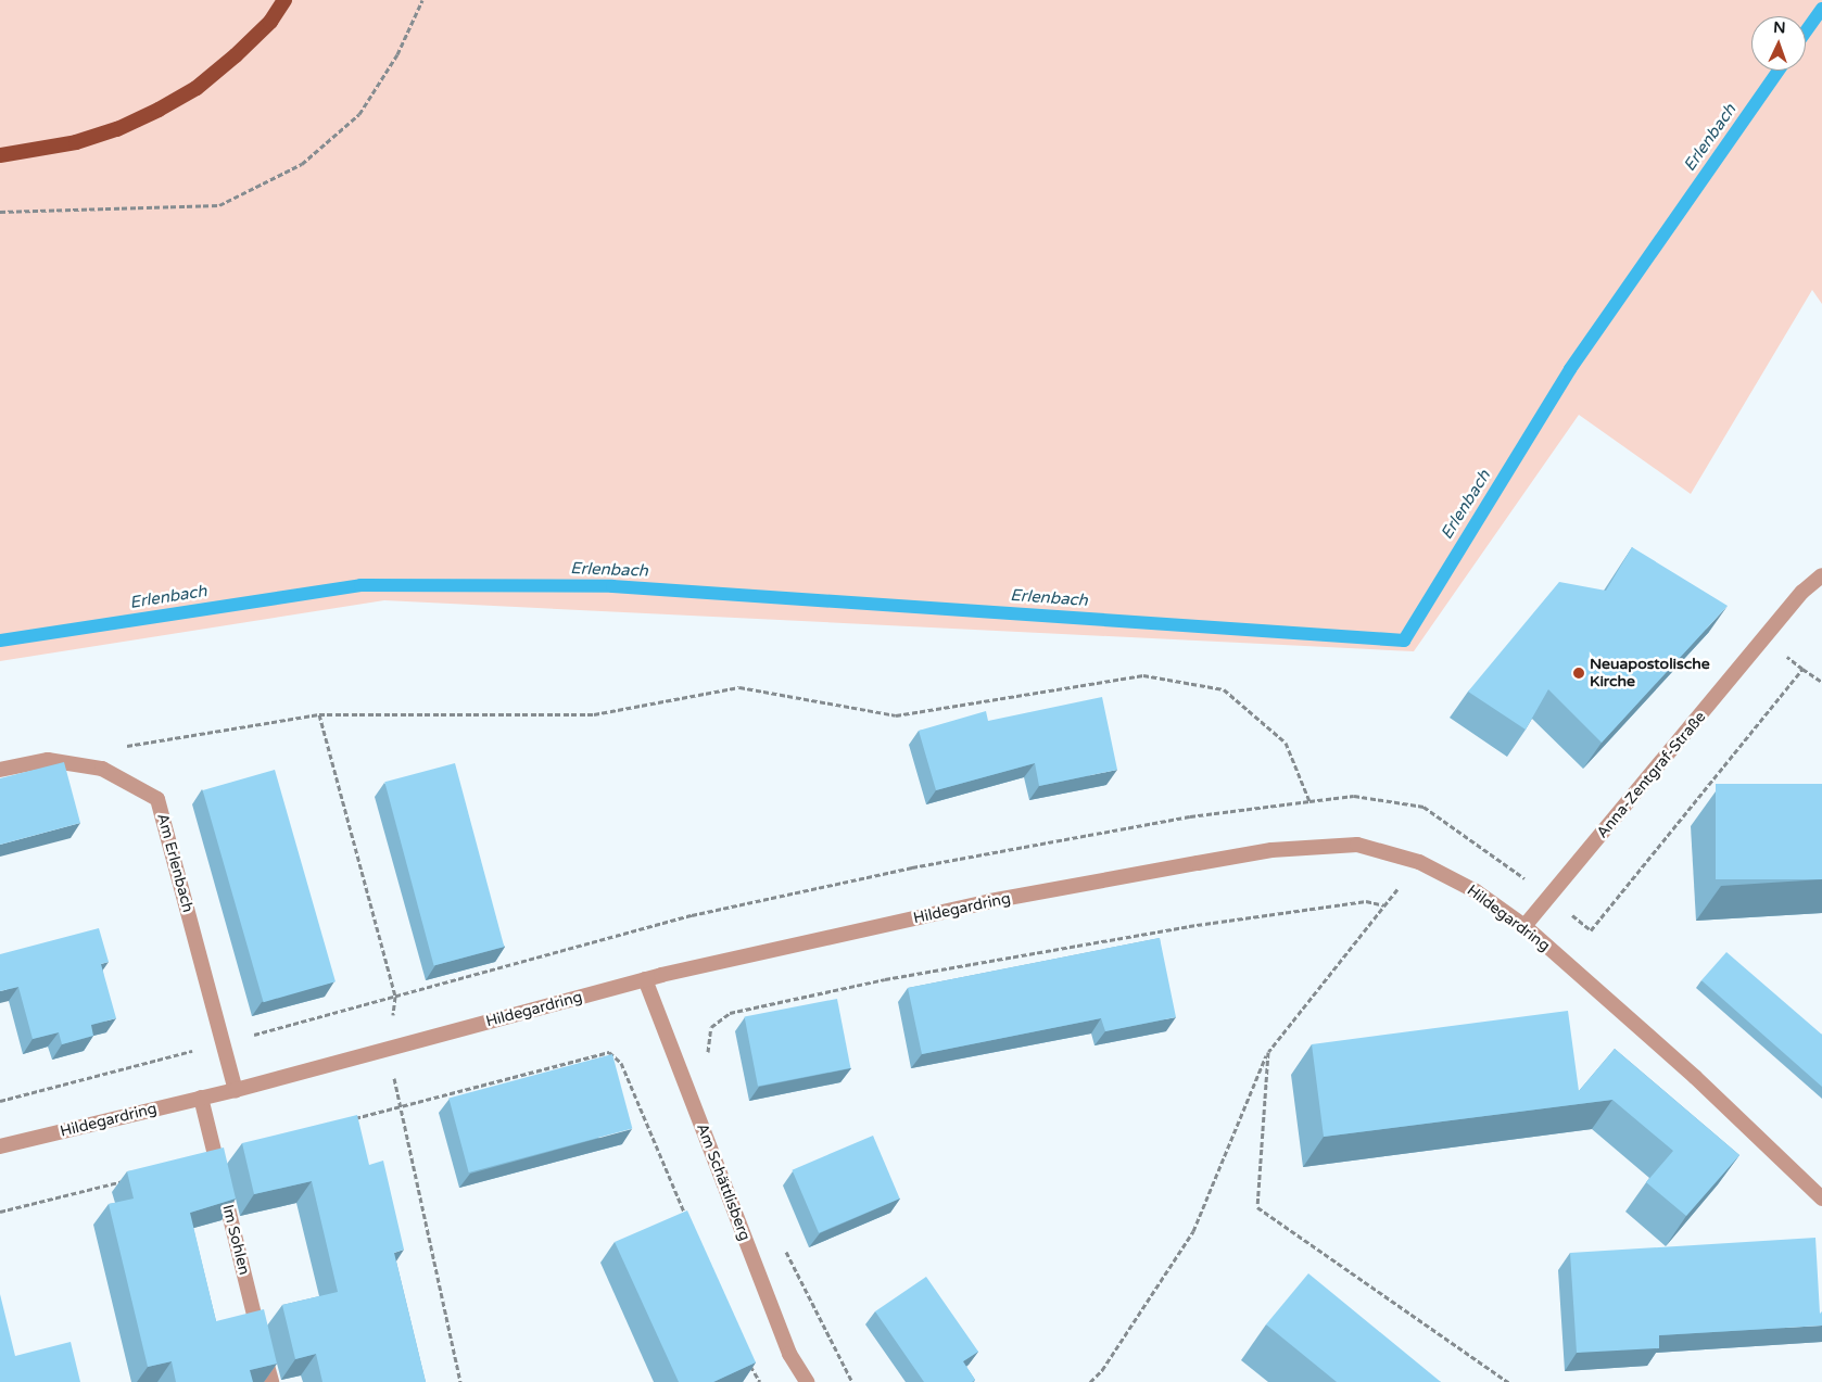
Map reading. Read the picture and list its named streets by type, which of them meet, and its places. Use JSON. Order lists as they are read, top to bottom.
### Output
{
  "streets": {
    "street": [
      "Anna-Zentgraf-Straße",
      "Am Erlenbach",
      "Hildegardring",
      "Am Schättlisberg",
      "Im Sohlen"
    ]
  },
  "crossings": [
    ["Anna-Zentgraf-Straße", "Hildegardring"],
    ["Am Erlenbach", "Hildegardring"],
    ["Hildegardring", "Am Schättlisberg"],
    ["Hildegardring", "Im Sohlen"]
  ],
  "water": ["Erlenbach"],
  "places": ["Neuapostolische Kirche"],
  "north": "top"
}
